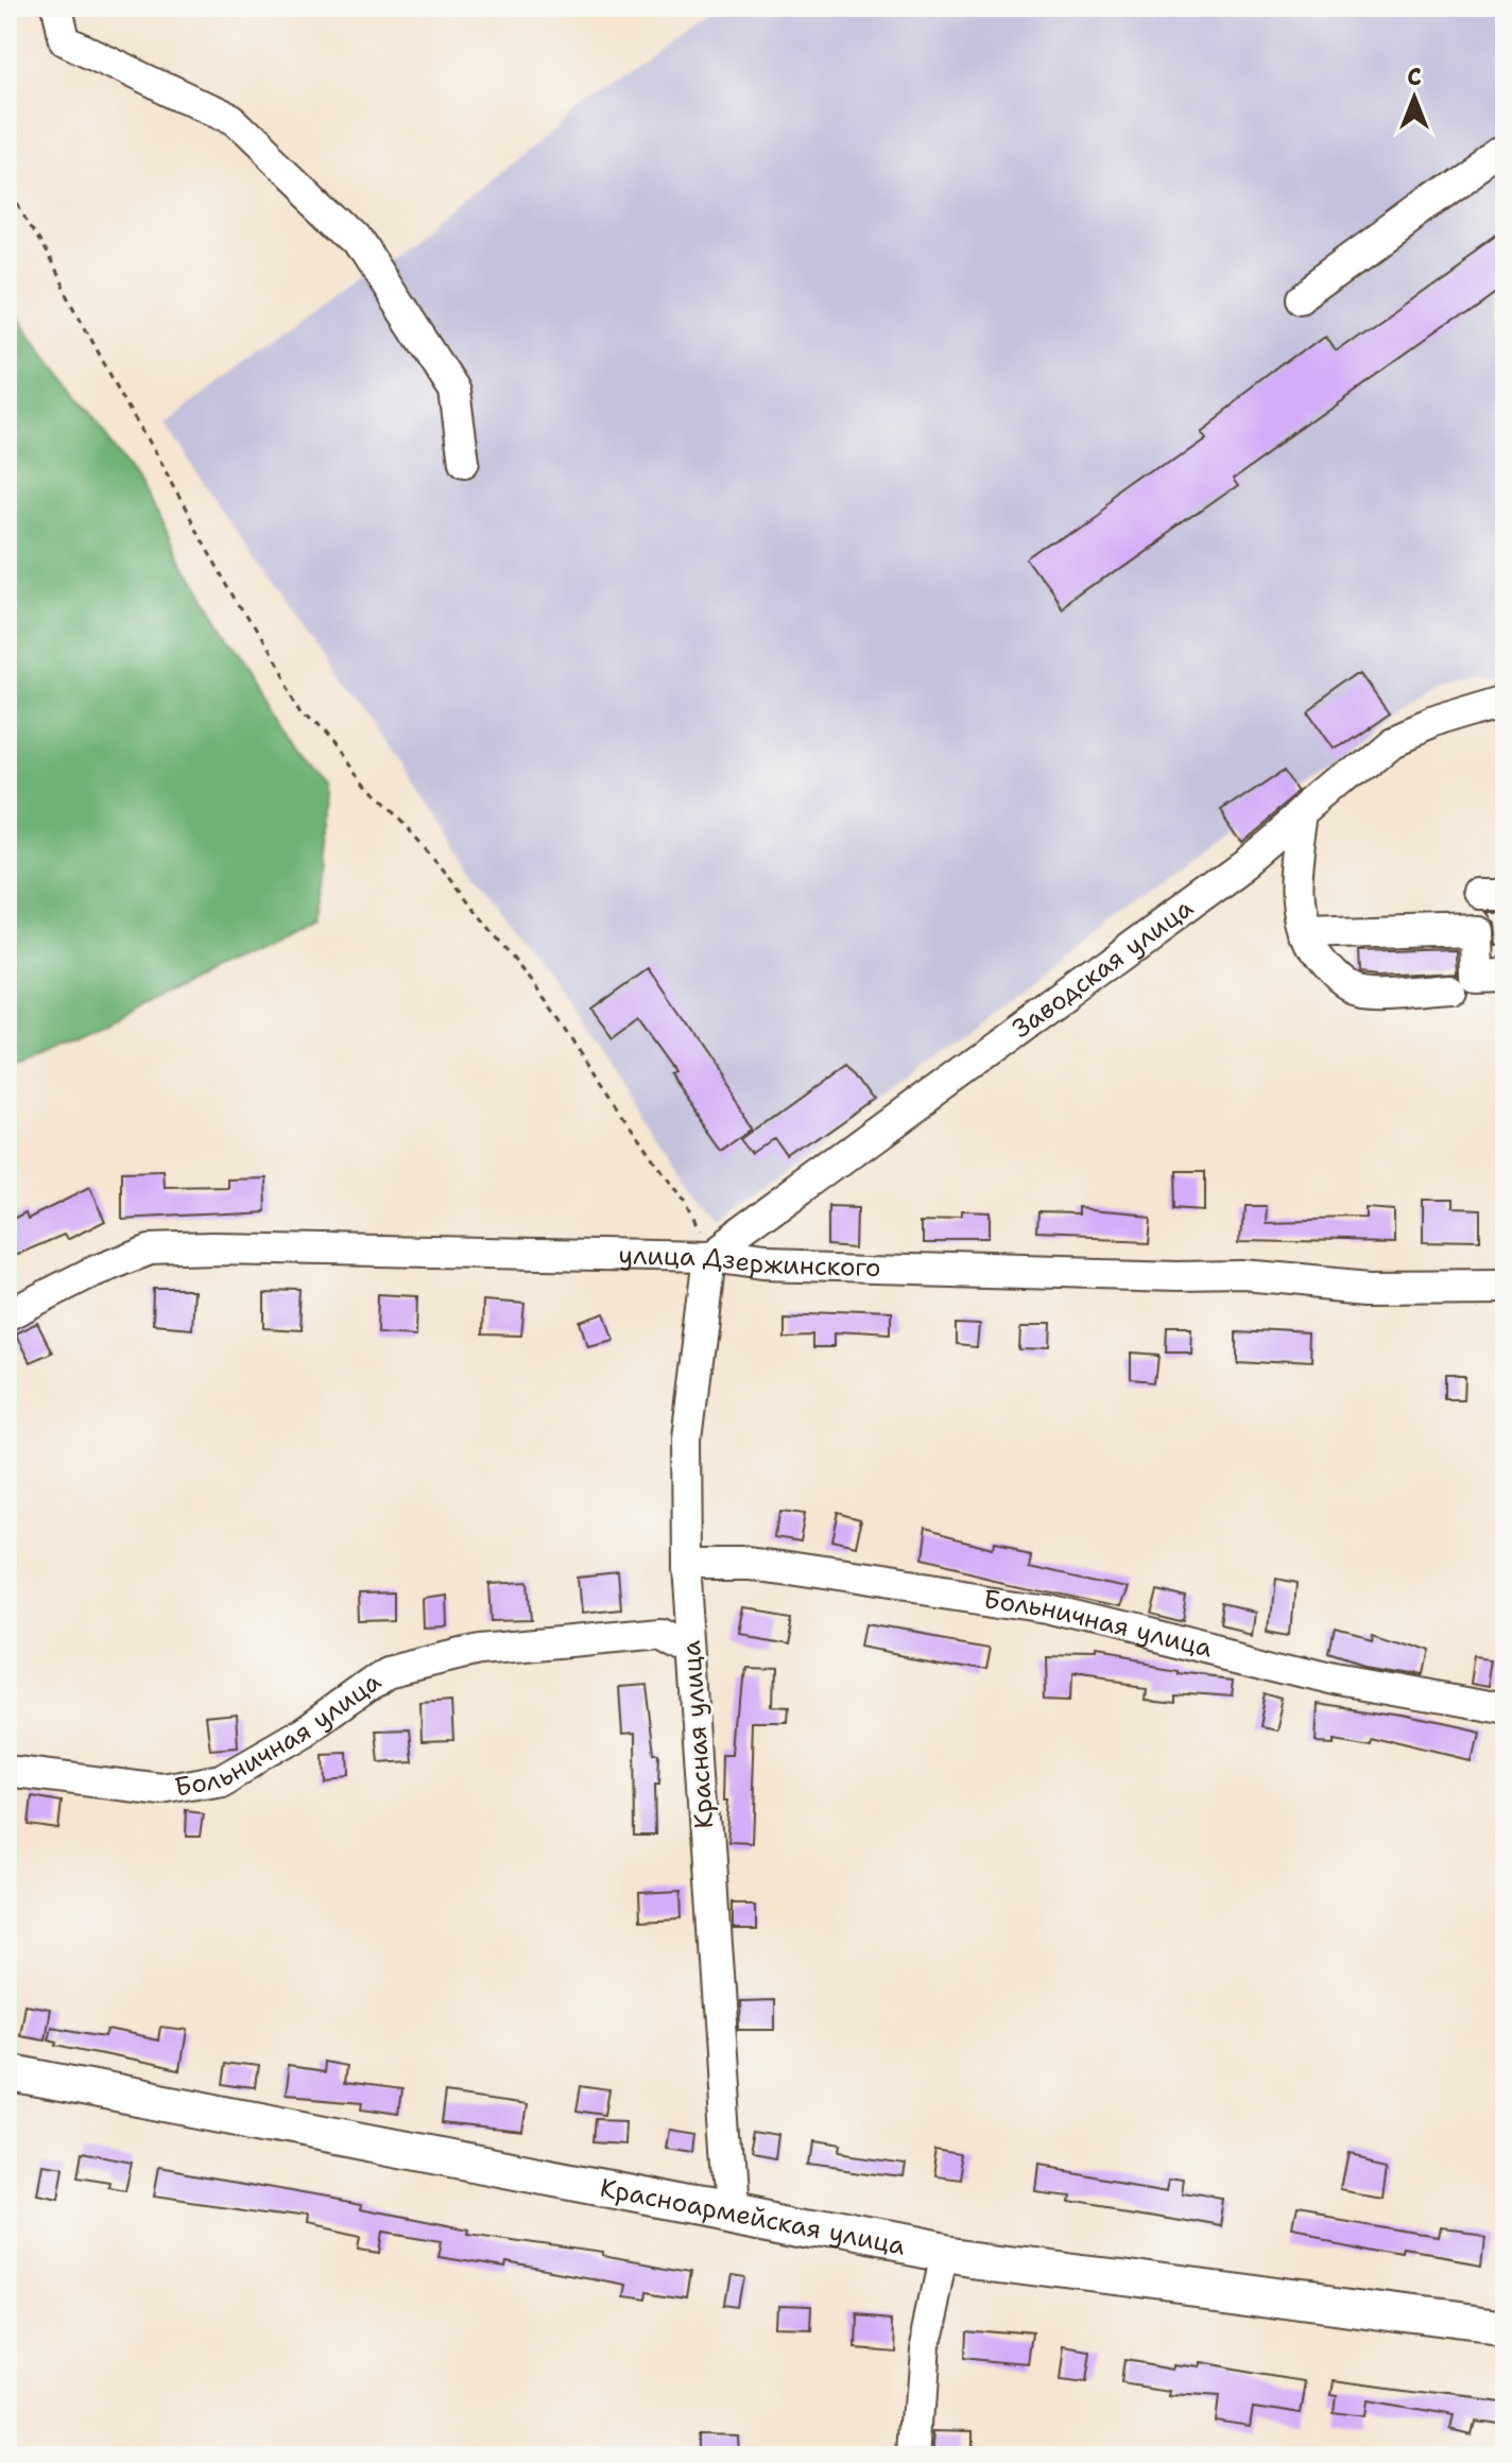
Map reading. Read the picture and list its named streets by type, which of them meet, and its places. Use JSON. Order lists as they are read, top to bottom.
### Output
{
  "streets": {
    "main road": ["Красноармейская улица"],
    "street": [
      "Заводская улица",
      "улица Дзержинского",
      "Больничная улица",
      "Красная улица"
    ]
  },
  "crossings": [
    ["Заводская улица", "улица Дзержинского"],
    ["Заводская улица", "Красная улица"],
    ["улица Дзержинского", "Красная улица"],
    ["Больничная улица", "Красная улица"],
    ["Красная улица", "Красноармейская улица"]
  ],
  "north": "top"
}
